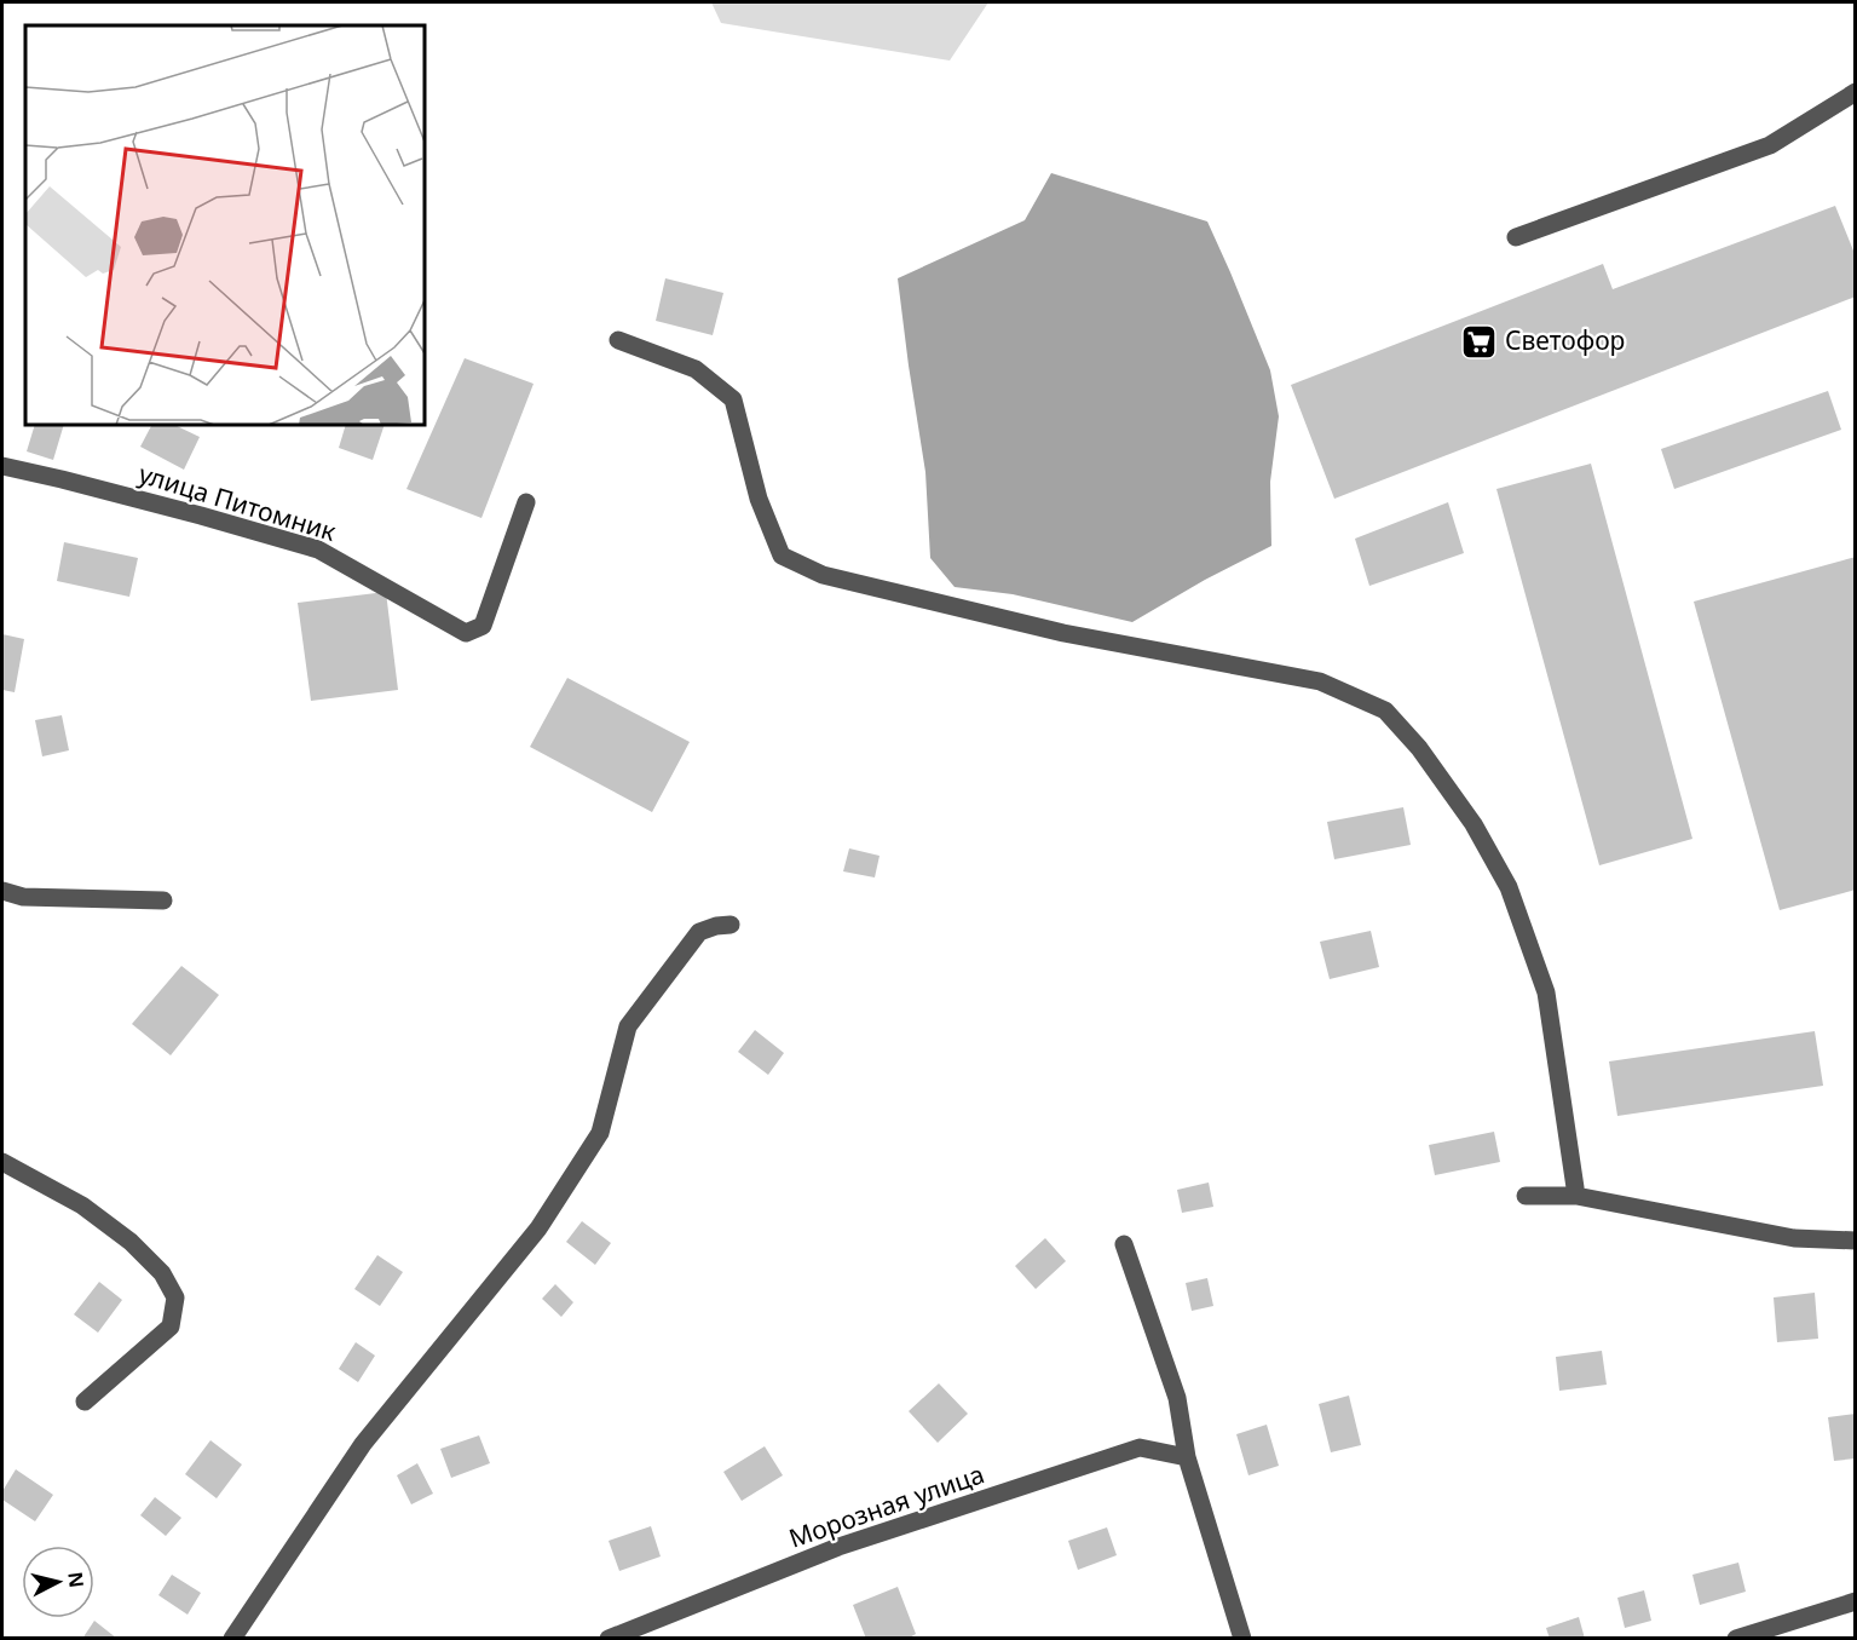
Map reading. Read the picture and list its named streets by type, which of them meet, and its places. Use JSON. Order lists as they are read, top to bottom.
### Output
{
  "streets": {
    "street": ["улица Питомник", "Морозная улица"]
  },
  "places": {
    "supermarket": ["Светофор"]
  },
  "north": "right"
}
